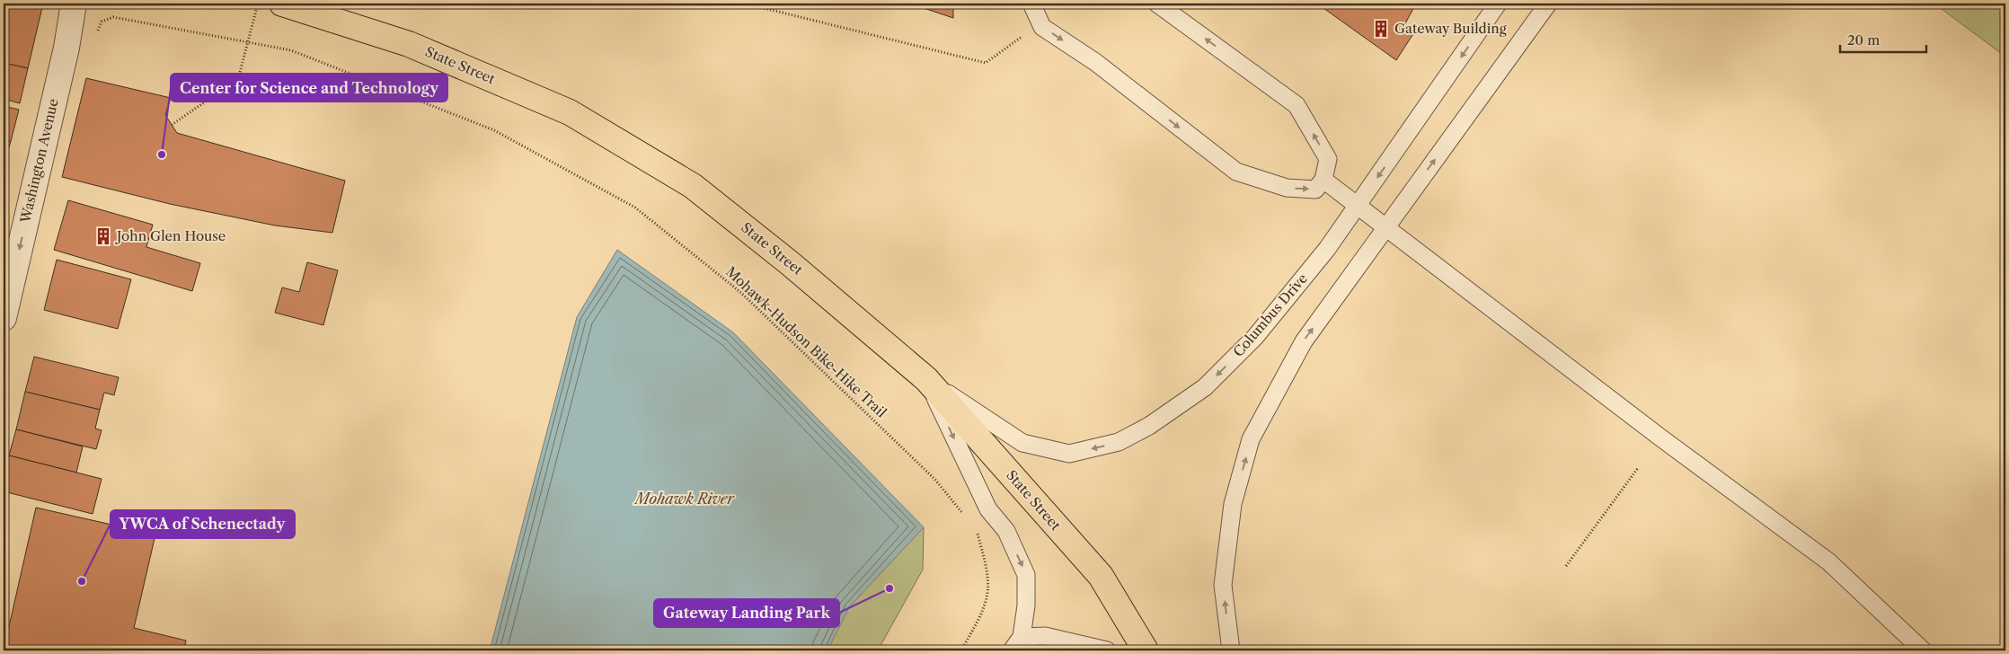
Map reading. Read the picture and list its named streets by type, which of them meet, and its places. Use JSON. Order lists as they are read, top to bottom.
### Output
{
  "streets": {
    "main road": ["State Street"],
    "street": ["Washington Avenue"],
    "lane": ["Columbus Drive"],
    "path": ["Mohawk-Hudson Bike-Hike Trail"]
  },
  "crossings": [
    ["State Street", "Columbus Drive"]
  ],
  "one_way": ["Washington Avenue"],
  "water": ["Mohawk River"],
  "places": {
    "building": ["Gateway Building", "John Glen House"],
    "other": ["Center for Science and Technology", "YWCA of Schenectady", "Gateway Landing Park"]
  },
  "scale_bar": "20 m"
}
